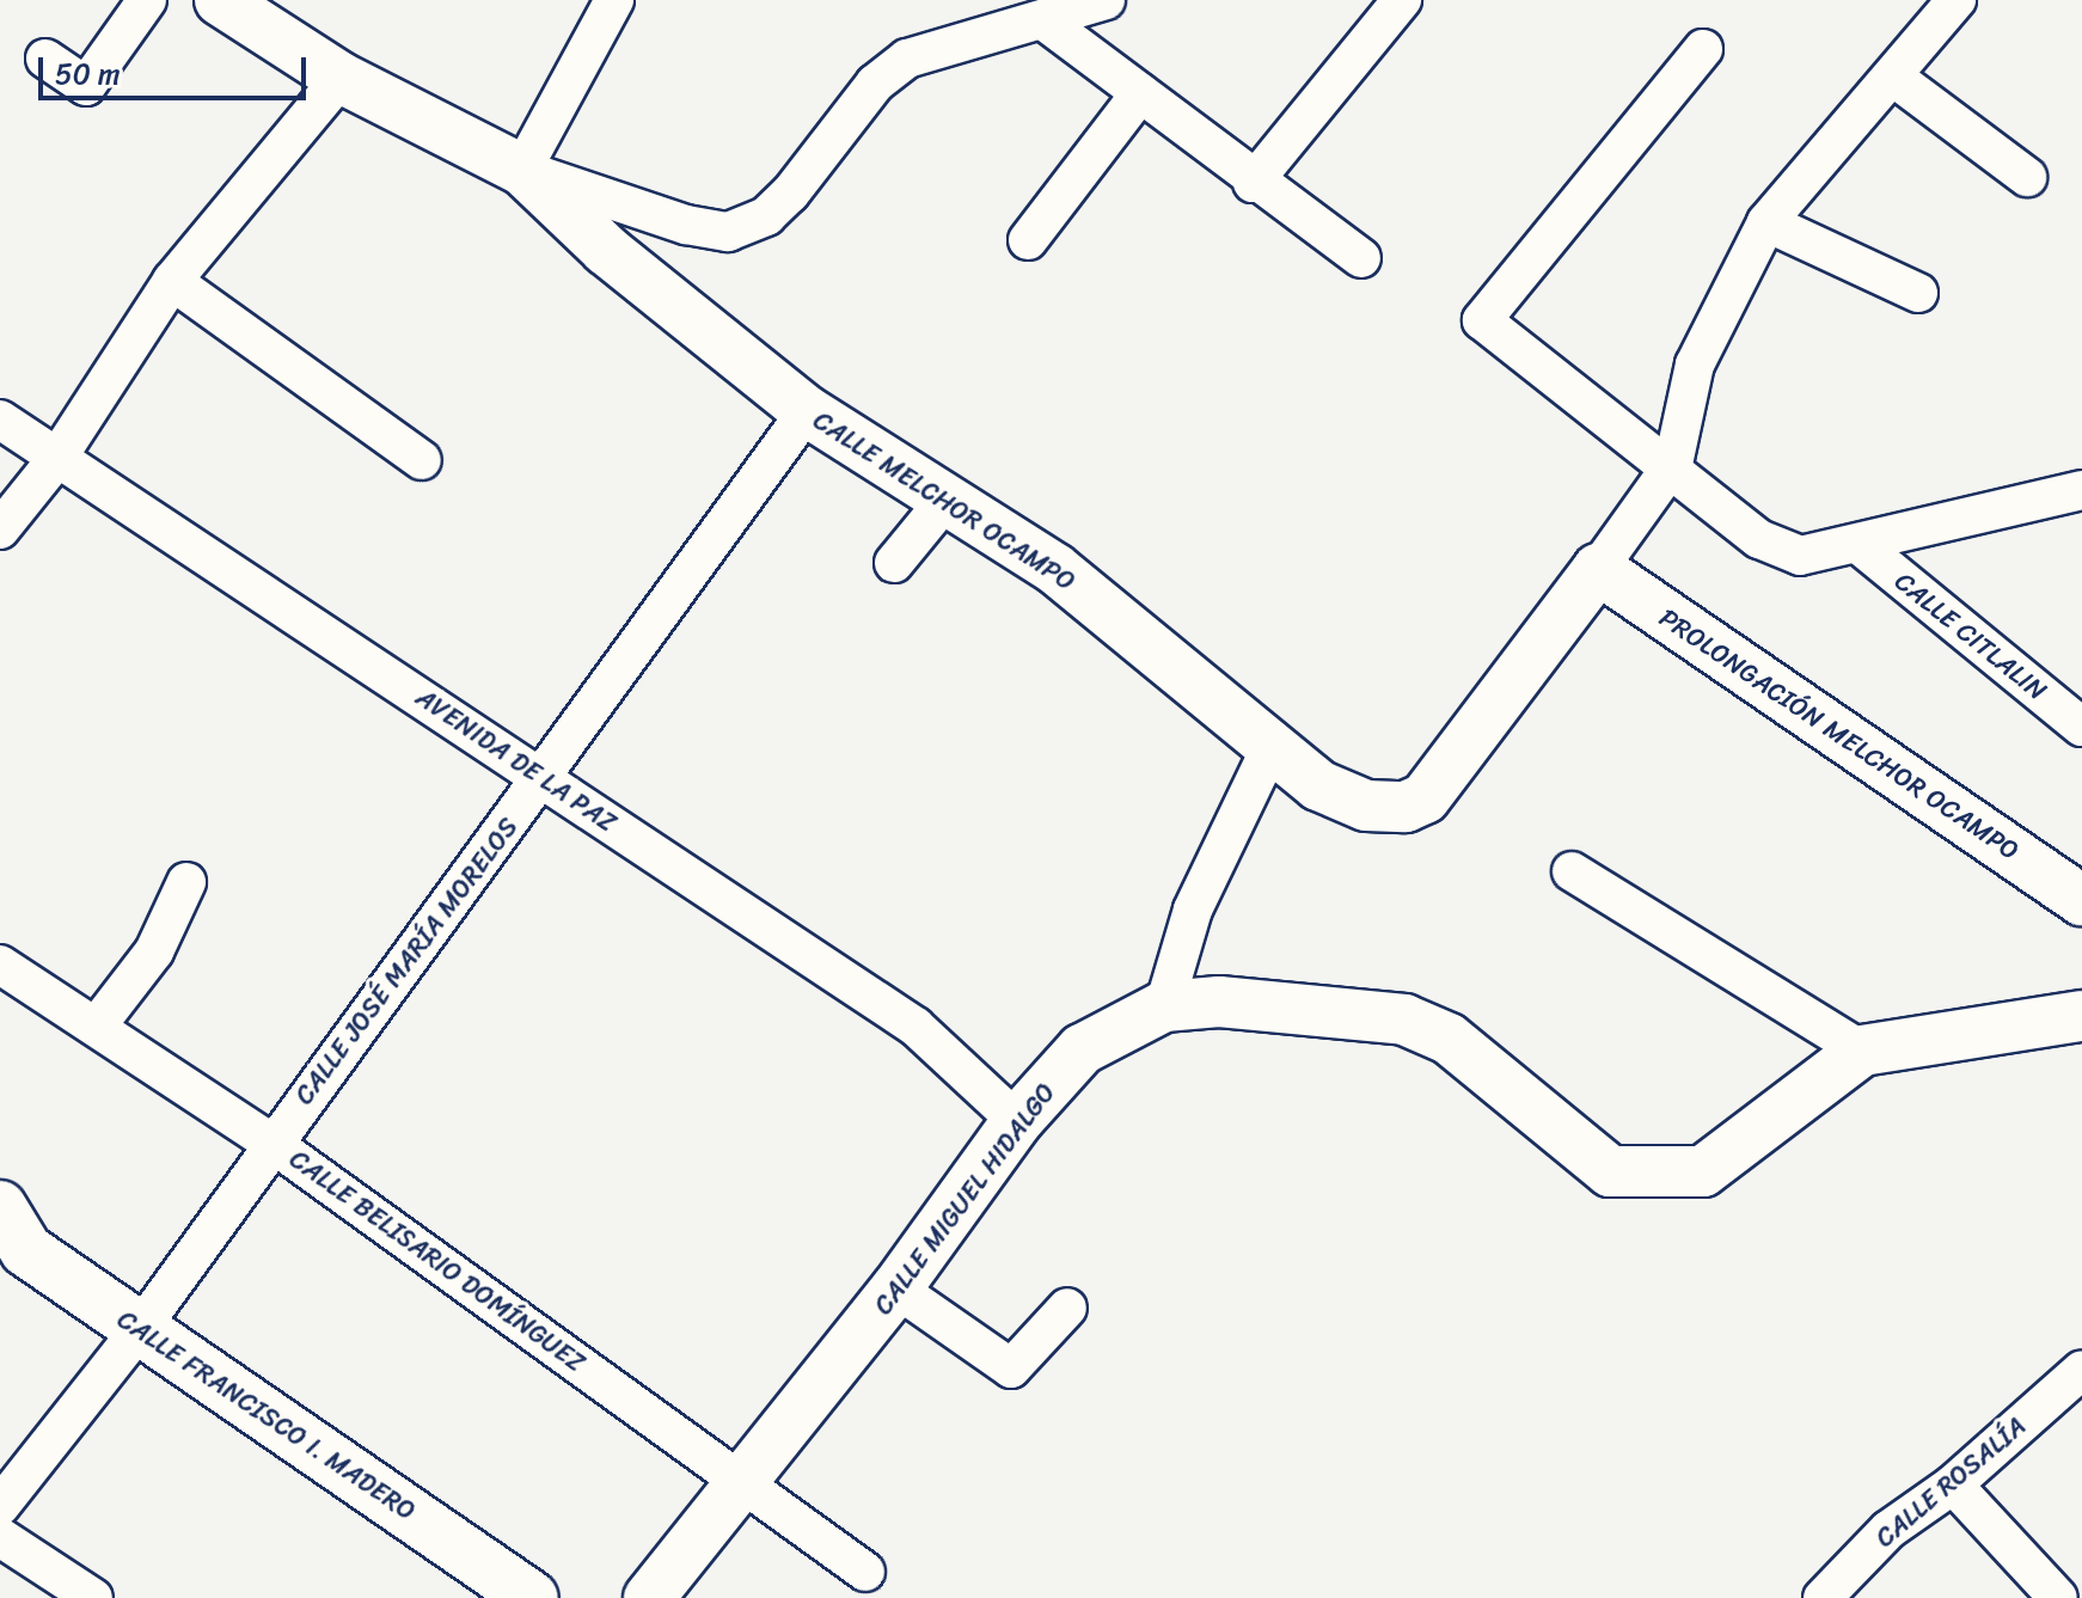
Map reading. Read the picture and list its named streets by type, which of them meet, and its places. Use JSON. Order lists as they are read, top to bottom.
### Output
{
  "streets": {
    "main road": ["CALLE FRANCISCO I. MADERO"],
    "street": [
      "CALLE MELCHOR OCAMPO",
      "CALLE CITLALIN",
      "PROLONGACIÓN MELCHOR OCAMPO",
      "AVENIDA DE LA PAZ",
      "CALLE JOSÉ MARÍA MORELOS",
      "CALLE MIGUEL HIDALGO",
      "CALLE BELISARIO DOMÍNGUEZ",
      "CALLE ROSALÍA"
    ]
  },
  "crossings": [
    ["CALLE MELCHOR OCAMPO", "PROLONGACIÓN MELCHOR OCAMPO"],
    ["CALLE MELCHOR OCAMPO", "CALLE JOSÉ MARÍA MORELOS"],
    ["AVENIDA DE LA PAZ", "CALLE JOSÉ MARÍA MORELOS"],
    ["AVENIDA DE LA PAZ", "CALLE MIGUEL HIDALGO"],
    ["CALLE JOSÉ MARÍA MORELOS", "CALLE BELISARIO DOMÍNGUEZ"],
    ["CALLE JOSÉ MARÍA MORELOS", "CALLE FRANCISCO I. MADERO"],
    ["CALLE MIGUEL HIDALGO", "CALLE BELISARIO DOMÍNGUEZ"]
  ],
  "scale_bar": "50 m"
}
